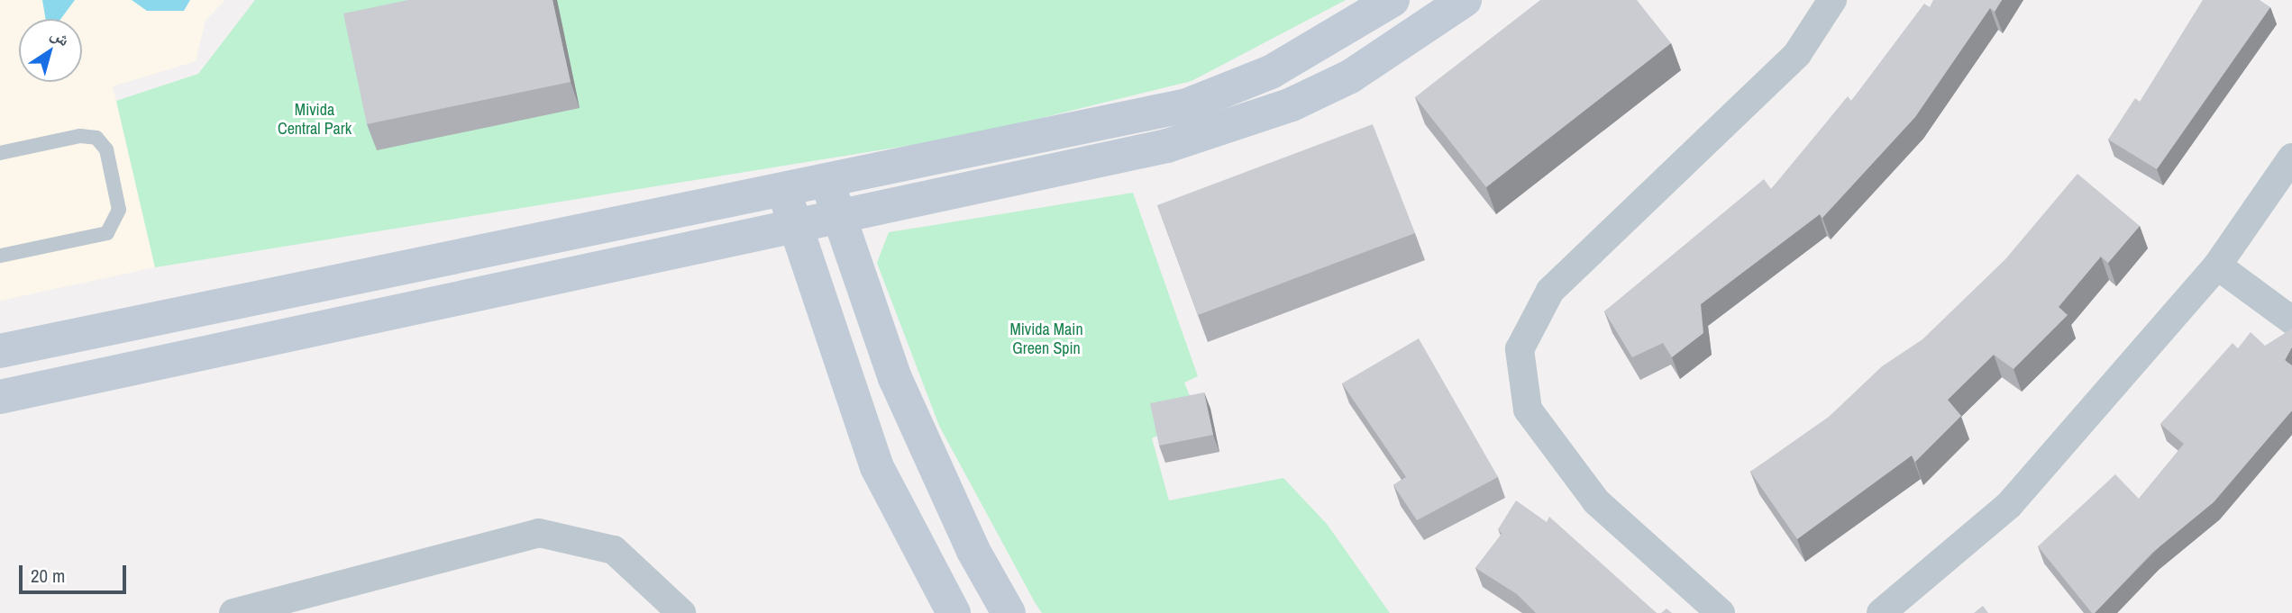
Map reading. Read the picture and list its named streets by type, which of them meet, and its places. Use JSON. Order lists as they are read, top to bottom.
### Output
{
  "parks": ["Mivida Central Park", "Mivida Main Green Spin"],
  "scale_bar": "20 m",
  "north": "top right"
}
